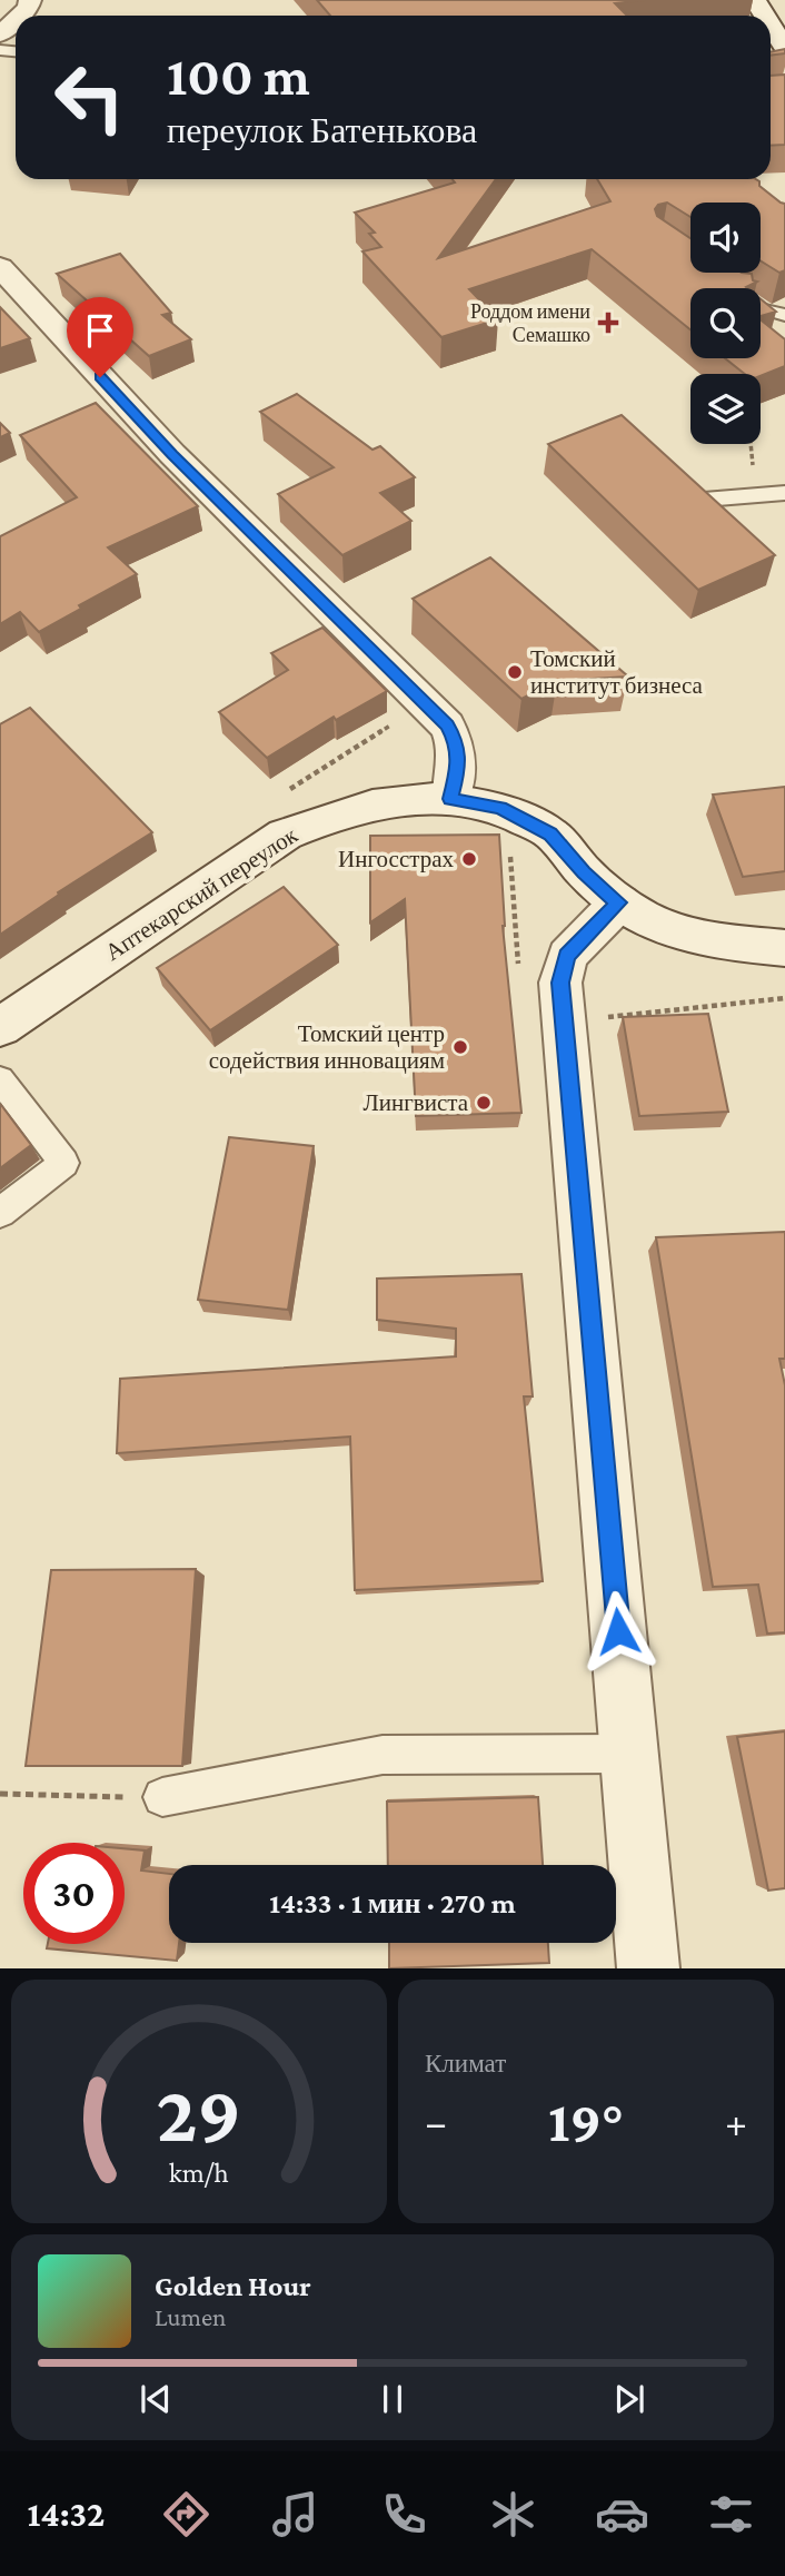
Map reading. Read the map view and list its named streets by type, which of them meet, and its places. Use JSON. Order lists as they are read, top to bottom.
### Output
{
  "streets": {
    "street": ["Аптекарский переулок"]
  },
  "places": {
    "health": ["Роддом имени Семашко"],
    "other": [
      "Томский институт бизнеса",
      "Ингосстрах",
      "Томский центр содействия инновациям",
      "Лингвиста"
    ]
  },
  "page": {
    "turn": ["100 m", "переулок Батенькова"],
    "limit": "30",
    "trip": "14:33 · 1 мин · 270 m",
    "tile": "Климат",
    "heat": ["−", "19°", "+"],
    "song": ["Golden Hour", "Lumen"],
    "tabs": "14:32",
    "gauge": ["29", "km/h"]
  }
}
